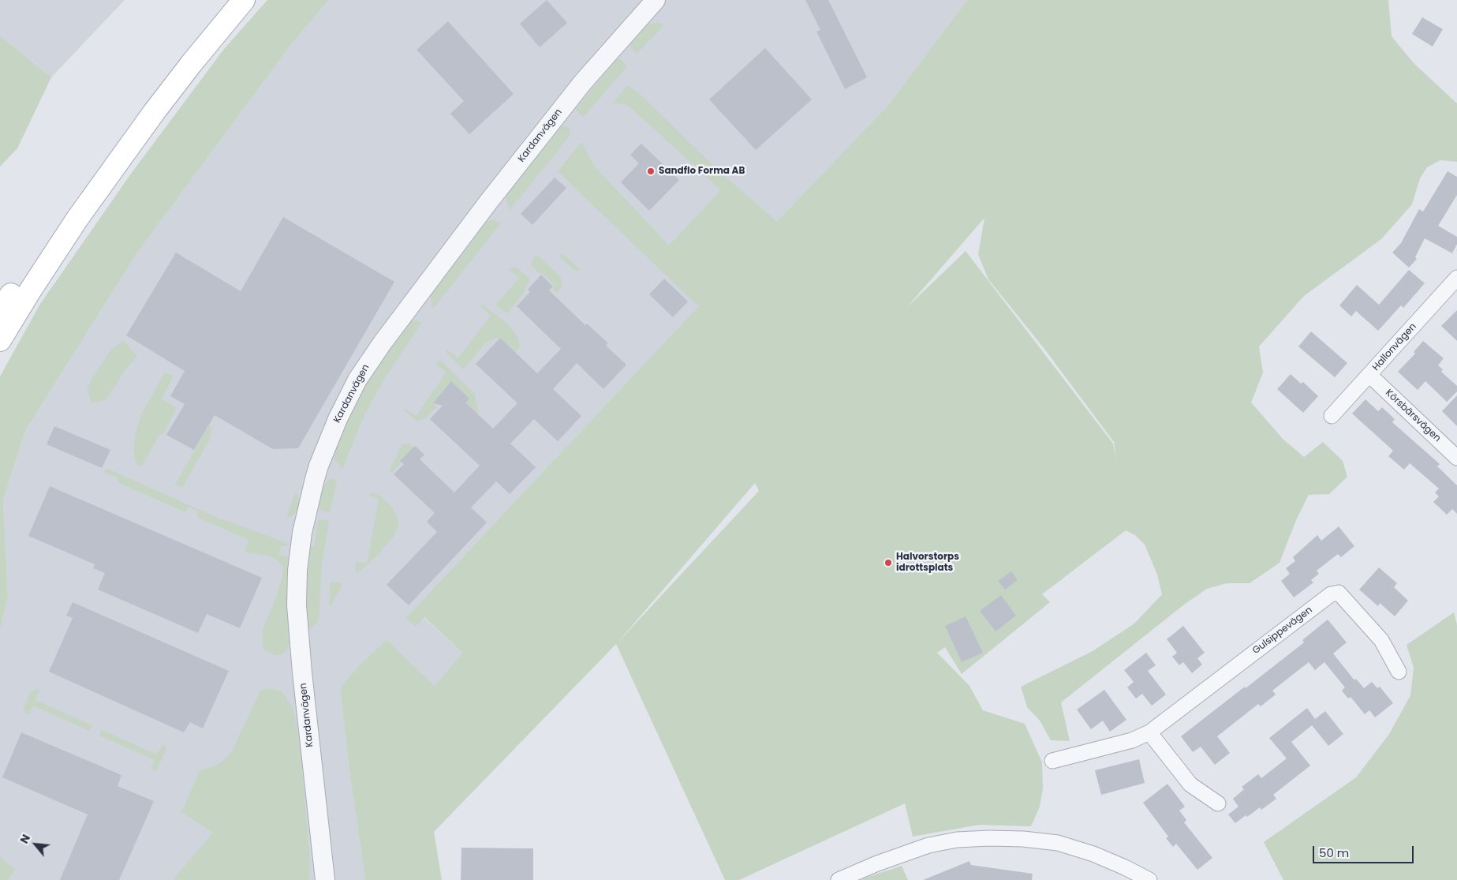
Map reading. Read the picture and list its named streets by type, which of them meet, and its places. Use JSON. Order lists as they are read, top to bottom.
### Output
{
  "streets": {
    "street": [
      "Kardanvägen",
      "Hallonvägen",
      "Körsbärsvägen",
      "Gulsippevägen"
    ]
  },
  "crossings": [
    ["Hallonvägen", "Körsbärsvägen"]
  ],
  "places": ["Sandflo Forma AB", "Halvorstorps idrottsplats"],
  "scale_bar": "50 m",
  "north": "top left"
}
